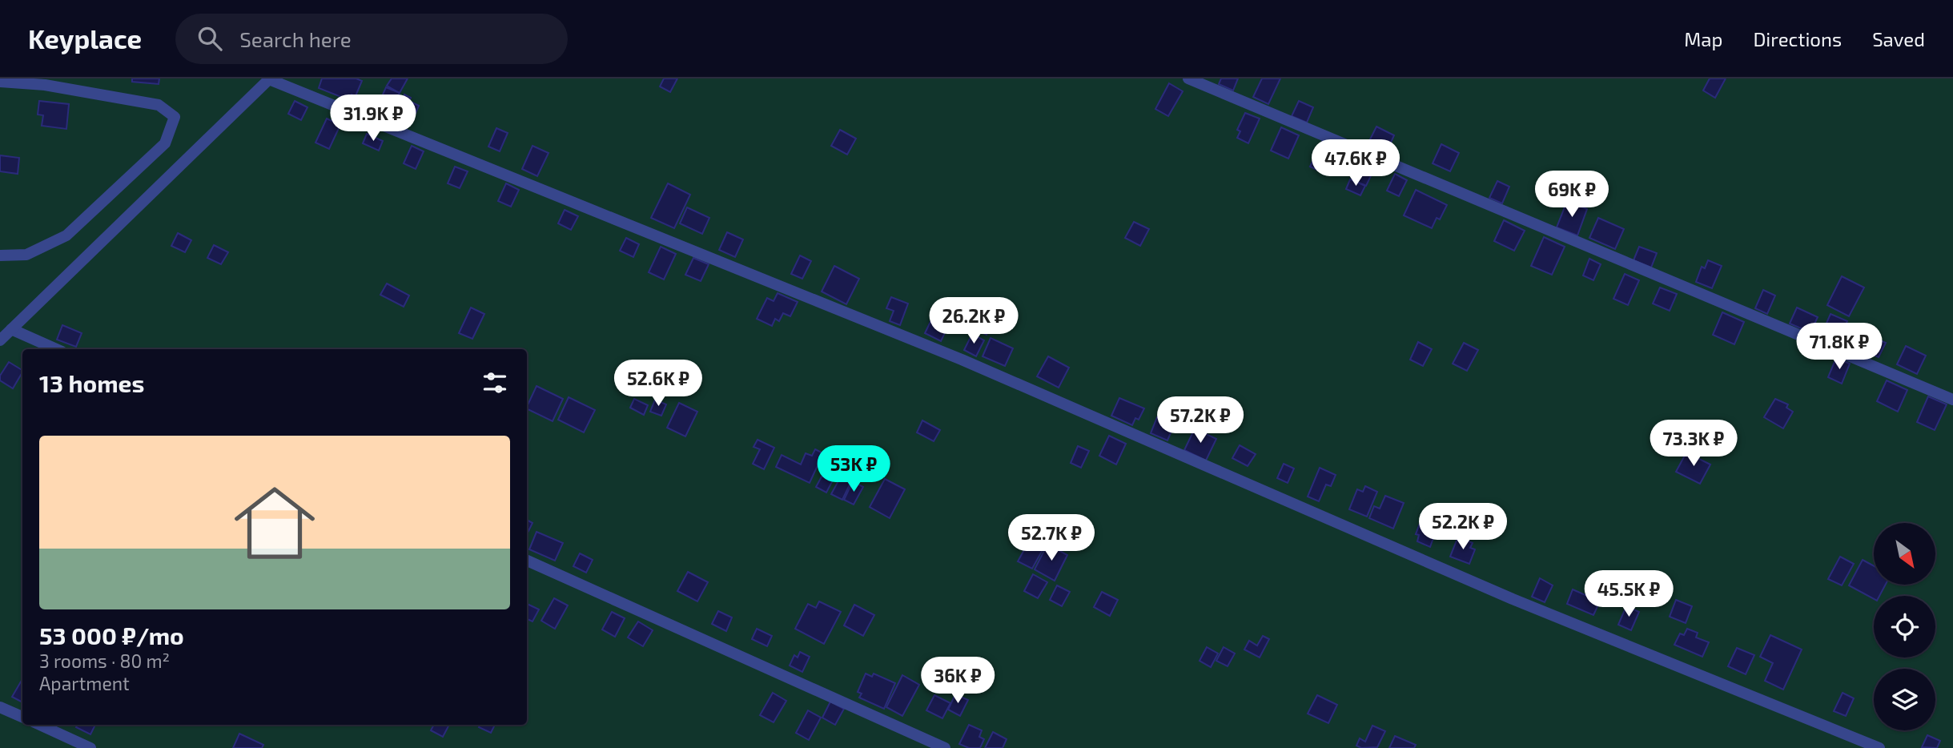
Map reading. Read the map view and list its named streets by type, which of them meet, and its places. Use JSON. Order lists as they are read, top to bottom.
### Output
{
  "north": "bottom right",
  "page": {
    "header": "Keyplace",
    "search": "Search here",
    "nav": ["Map", "Directions", "Saved"],
    "price": [
      "31.9K ₽",
      "47.6K ₽",
      "69K ₽",
      "26.2K ₽",
      "71.8K ₽",
      "52.6K ₽",
      "57.2K ₽",
      "73.3K ₽",
      "53K ₽",
      "52.2K ₽",
      "52.7K ₽",
      "45.5K ₽",
      "36K ₽"
    ],
    "heading": "13 homes",
    "list": [
      {
        "name": "53 000 ₽/mo",
        "note": "3 rooms · 80 m² · Apartment"
      }
    ]
  }
}
